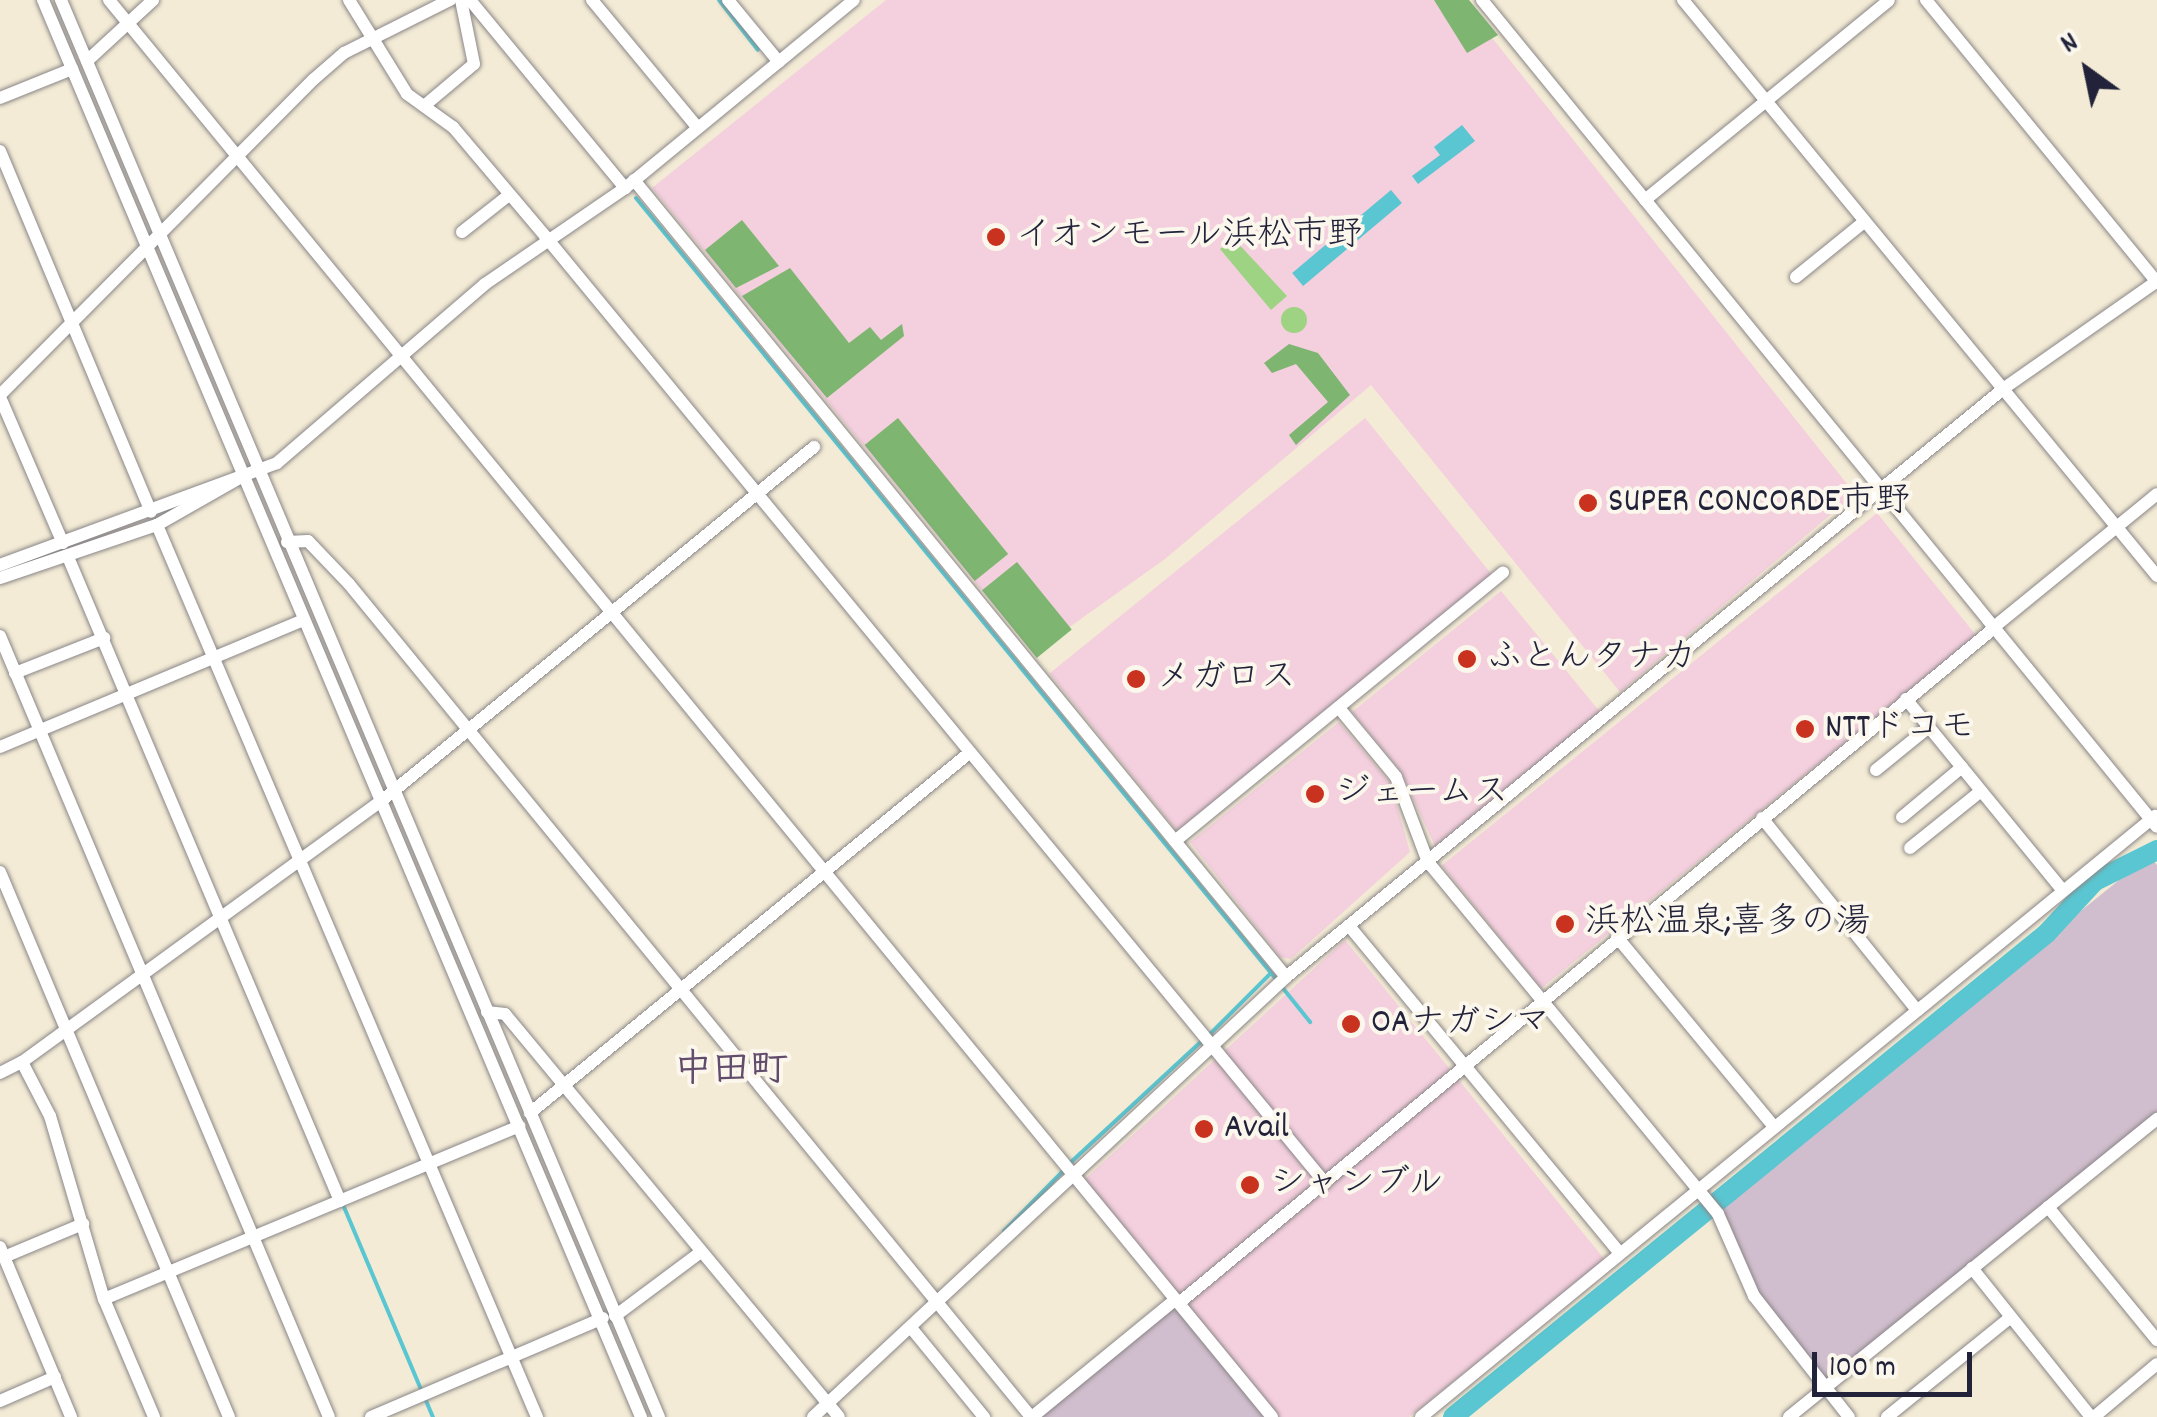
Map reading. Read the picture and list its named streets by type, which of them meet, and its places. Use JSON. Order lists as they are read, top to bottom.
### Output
{
  "districts": ["中田町"],
  "places": [
    "イオンモール浜松市野",
    "SUPER CONCORDE市野",
    "ふとんタナカ",
    "メガロス",
    "NTTドコモ",
    "ジェームス",
    "浜松温泉;喜多の湯",
    "OAナガシマ",
    "Avail",
    "シャンブル"
  ],
  "scale_bar": "100 m",
  "north": "top left"
}
